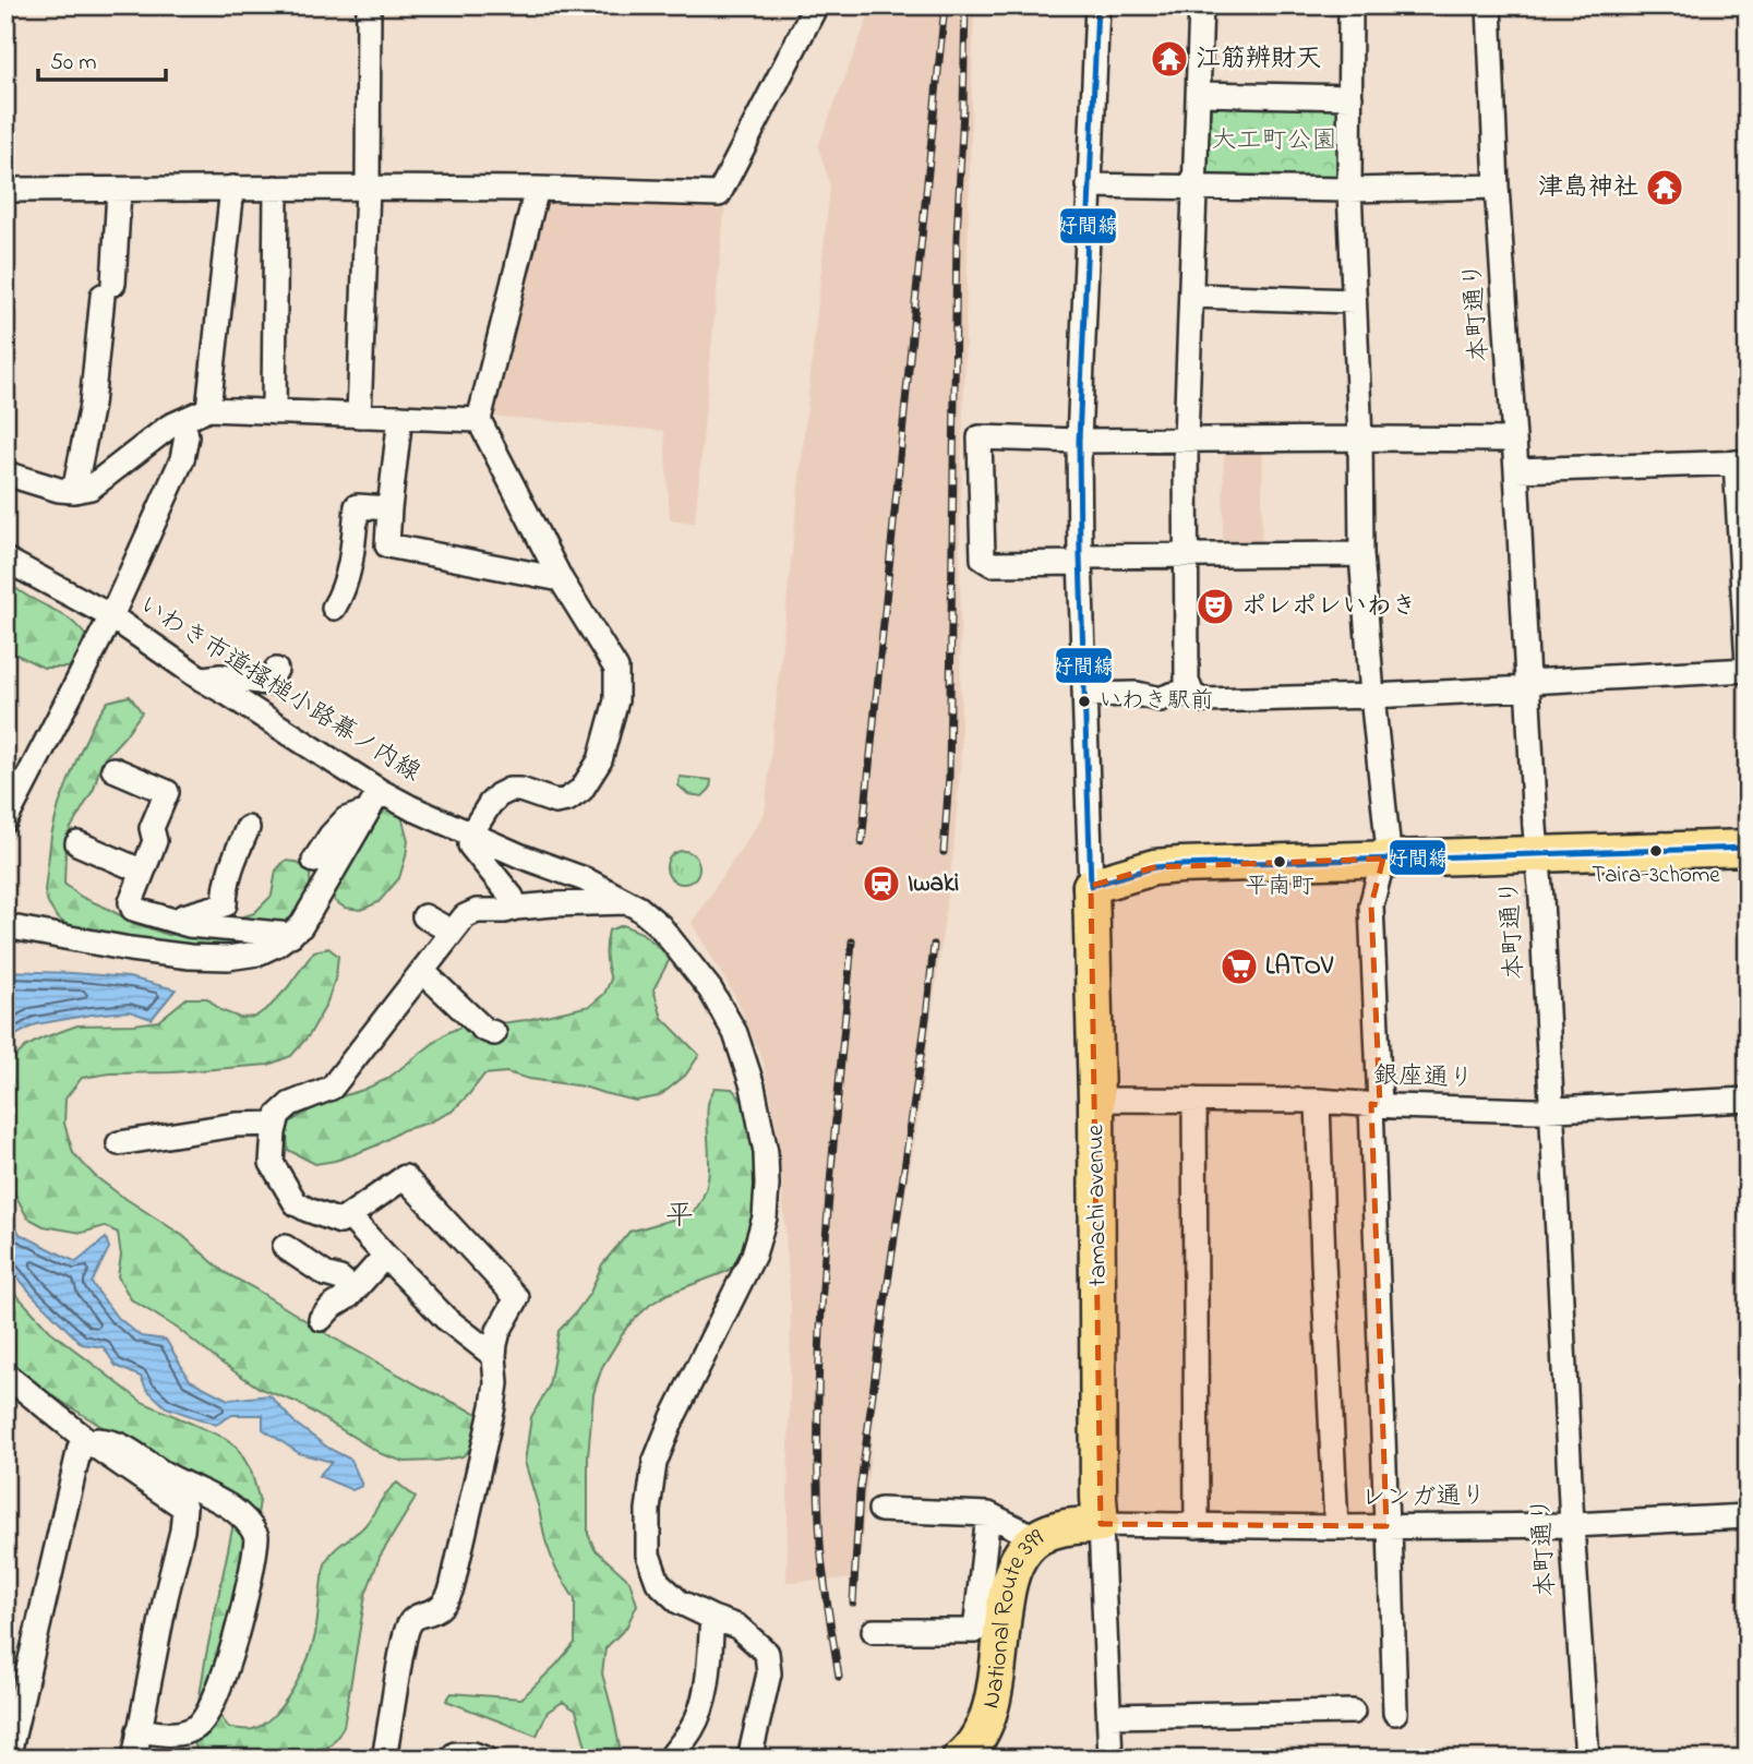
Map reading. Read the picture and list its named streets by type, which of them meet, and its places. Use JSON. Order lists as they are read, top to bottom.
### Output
{
  "streets": {
    "highway": ["tamachi avenue", "National Route 399"],
    "street": [
      "本町通り",
      "いわき市道搔槌小路幕ノ内線",
      "銀座通り",
      "レンガ通り"
    ]
  },
  "crossings": [
    ["本町通り", "銀座通り"],
    ["本町通り", "レンガ通り"],
    ["銀座通り", "tamachi avenue"],
    ["tamachi avenue", "レンガ通り"],
    ["tamachi avenue", "National Route 399"],
    ["レンガ通り", "National Route 399"]
  ],
  "districts": ["平"],
  "parks": ["大工町公園"],
  "places": {
    "temple": ["江筋辨財天", "津島神社"],
    "theatre": ["ポレポレいわき"],
    "other": ["いわき駅前", "Taira-3chome", "平南町"],
    "station": ["Iwaki"],
    "supermarket": ["LATOV"]
  },
  "lines": ["transit line 好間線"],
  "scale_bar": "50 m"
}
